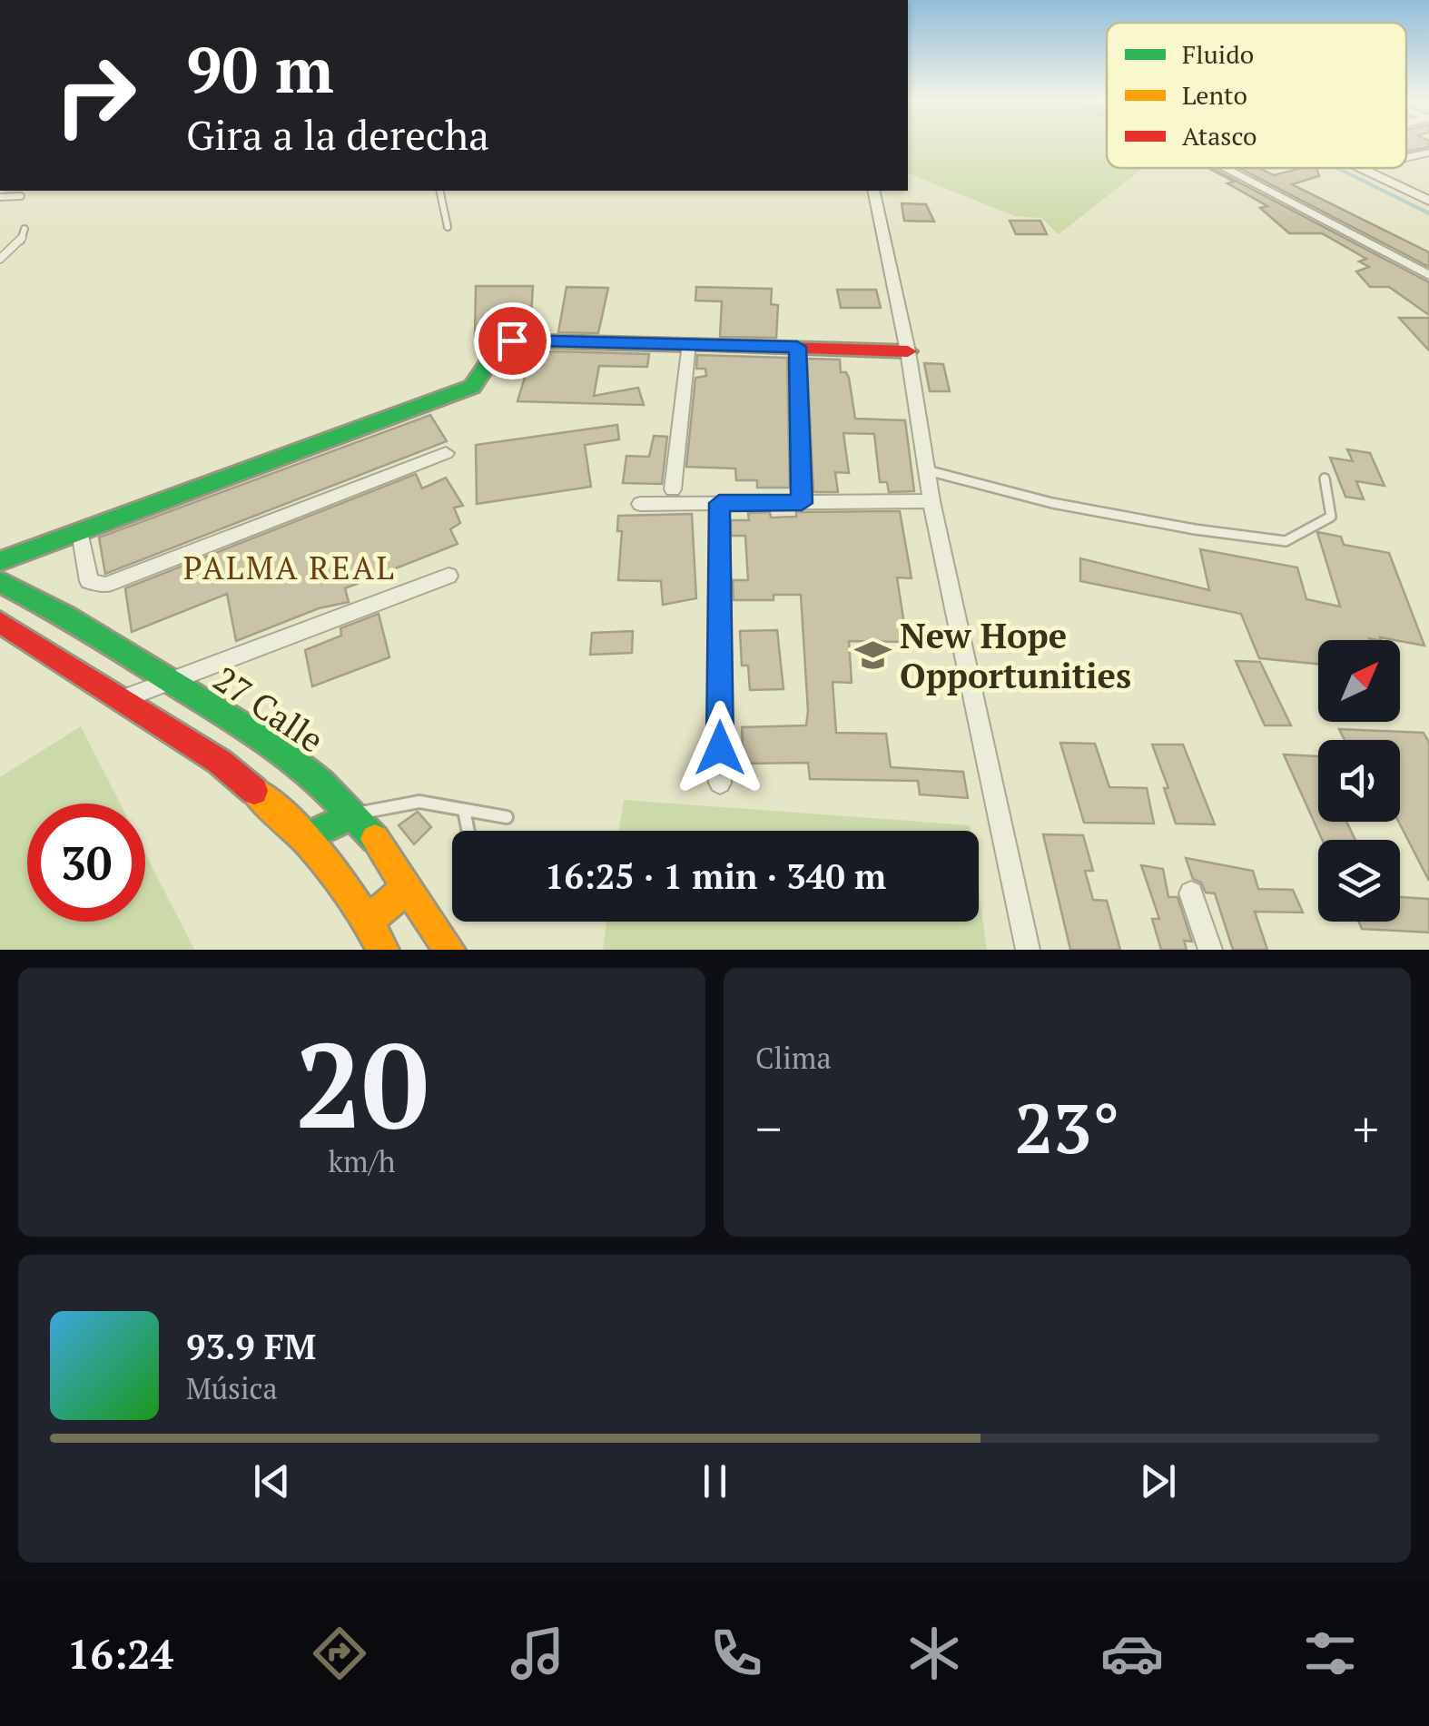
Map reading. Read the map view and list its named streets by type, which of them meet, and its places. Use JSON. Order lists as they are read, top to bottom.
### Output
{
  "streets": {
    "street": ["27 Calle"]
  },
  "districts": ["PALMA REAL"],
  "places": {
    "school or university": ["New Hope Opportunities"]
  },
  "legend": ["Fluido", "Lento", "Atasco"],
  "north": "top right",
  "page": {
    "turn": ["90 m", "Gira a la derecha"],
    "limit": "30",
    "trip": "16:25 · 1 min · 340 m",
    "tile": [
      ["20", "km/h"],
      "Clima"
    ],
    "heat": ["−", "23°", "+"],
    "song": ["93.9 FM", "Música"],
    "tabs": "16:24"
  }
}
